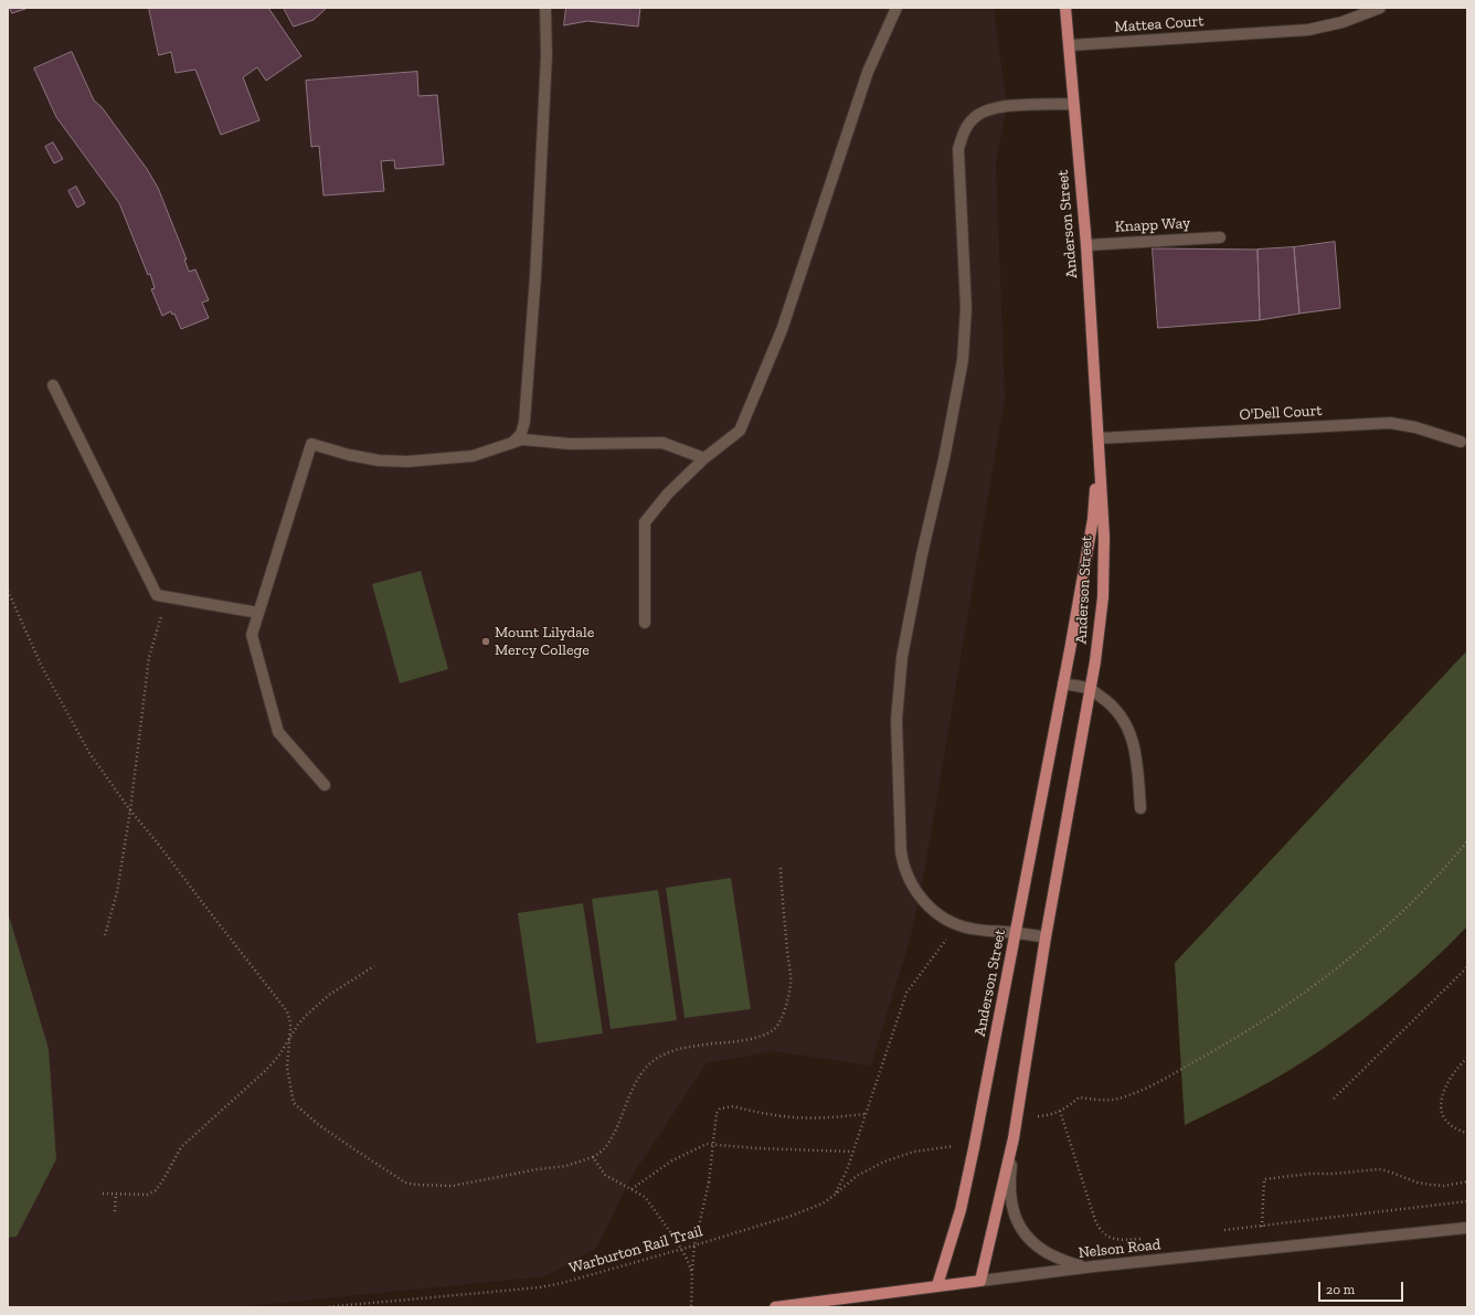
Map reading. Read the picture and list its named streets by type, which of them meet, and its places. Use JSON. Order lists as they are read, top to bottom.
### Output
{
  "streets": {
    "main road": ["Anderson Street", "Nelson Road"],
    "street": ["Mattea Court", "Knapp Way", "O'Dell Court"],
    "path": ["Warburton Rail Trail"]
  },
  "crossings": [
    ["Mattea Court", "Anderson Street"],
    ["Anderson Street", "Knapp Way"],
    ["Anderson Street", "O'Dell Court"],
    ["Anderson Street", "Nelson Road"]
  ],
  "places": ["Mount Lilydale Mercy College"],
  "scale_bar": "20 m"
}
